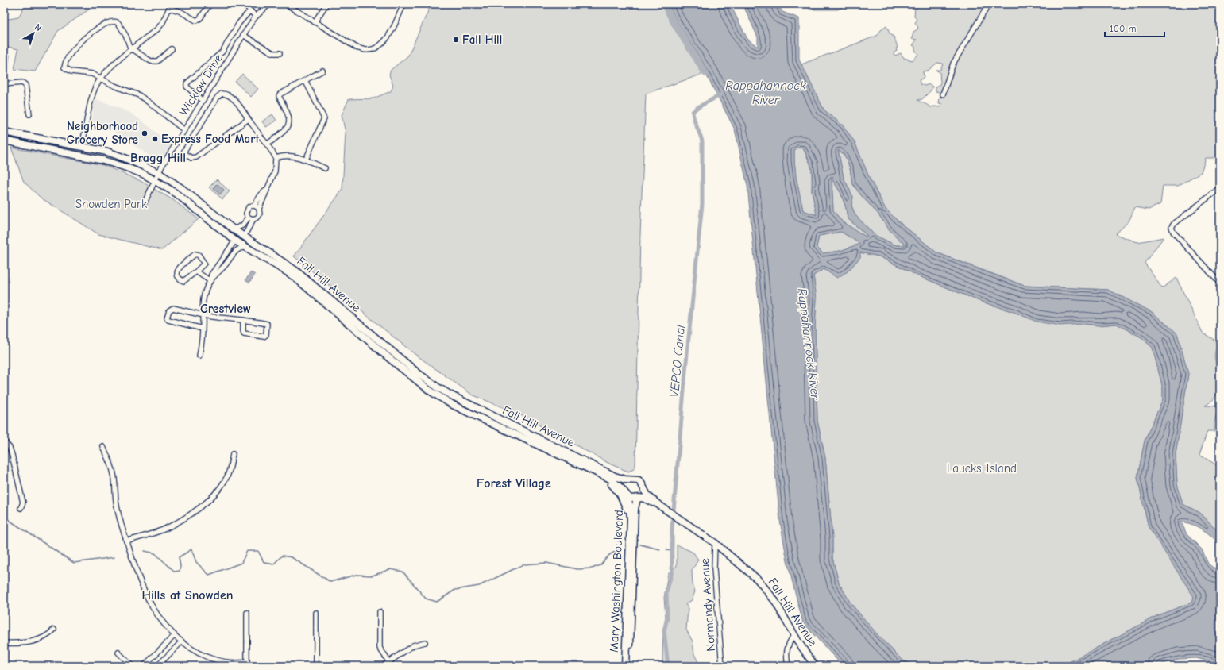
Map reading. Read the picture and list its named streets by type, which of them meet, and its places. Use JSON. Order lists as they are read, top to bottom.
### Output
{
  "streets": {
    "main road": ["Fall Hill Avenue", "Mary Washington Boulevard"],
    "street": ["Wicklow Drive", "Normandy Avenue"]
  },
  "crossings": [
    ["Wicklow Drive", "Fall Hill Avenue"],
    ["Fall Hill Avenue", "Mary Washington Boulevard"],
    ["Fall Hill Avenue", "Normandy Avenue"]
  ],
  "districts": [
    "Bragg Hill",
    "Crestview",
    "Forest Village",
    "Hills at Snowden"
  ],
  "water": ["Rappahannock River", "VEPCO Canal"],
  "parks": ["Snowden Park", "Laucks Island"],
  "places": ["Fall Hill", "Neighborhood Grocery Store", "Express Food Mart"],
  "scale_bar": "100 m",
  "north": "top right"
}
